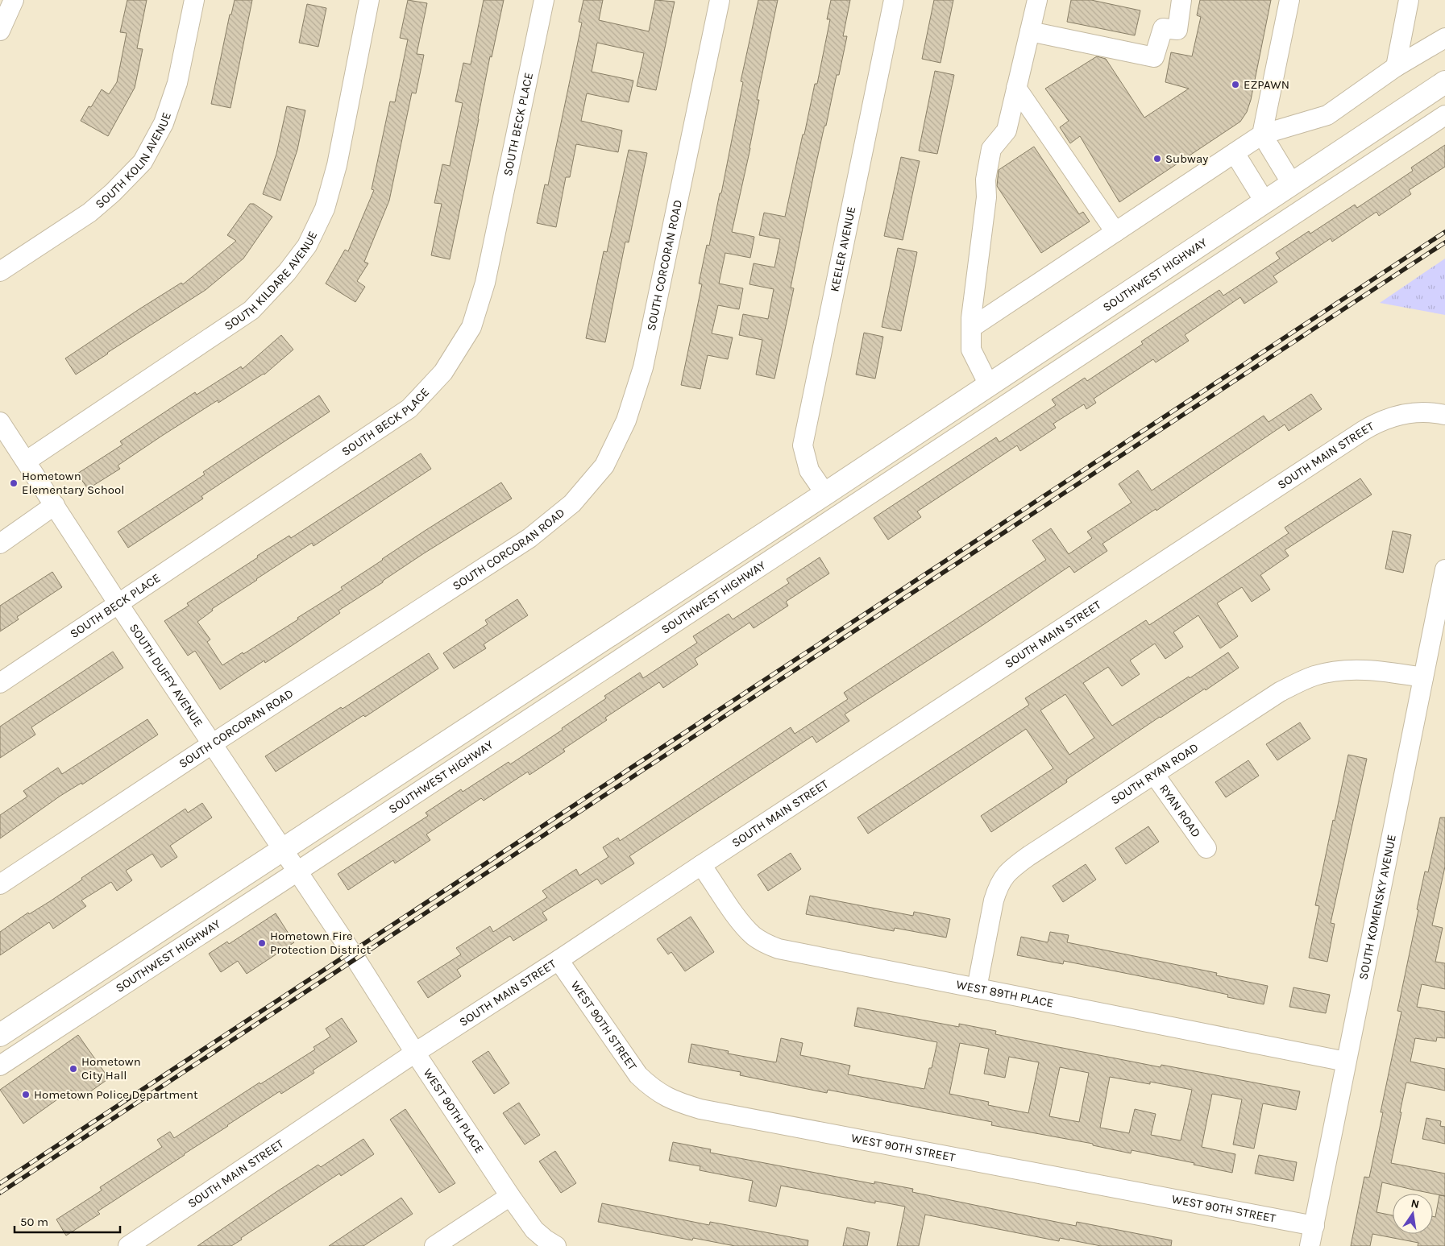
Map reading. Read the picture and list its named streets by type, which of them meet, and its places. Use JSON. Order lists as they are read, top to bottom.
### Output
{
  "streets": {
    "main road": ["SOUTHWEST HIGHWAY"],
    "street": [
      "SOUTH BECK PLACE",
      "SOUTH KOLIN AVENUE",
      "KEELER AVENUE",
      "SOUTH CORCORAN ROAD",
      "SOUTH KILDARE AVENUE",
      "SOUTH MAIN STREET",
      "SOUTH DUFFY AVENUE",
      "SOUTH RYAN ROAD",
      "RYAN ROAD",
      "SOUTH KOMENSKY AVENUE",
      "WEST 89TH PLACE",
      "WEST 90TH STREET",
      "WEST 90TH PLACE"
    ]
  },
  "crossings": [
    ["SOUTH BECK PLACE", "SOUTH DUFFY AVENUE"],
    ["KEELER AVENUE", "SOUTHWEST HIGHWAY"],
    ["SOUTH CORCORAN ROAD", "SOUTH DUFFY AVENUE"],
    ["SOUTHWEST HIGHWAY", "SOUTH DUFFY AVENUE"],
    ["SOUTH KILDARE AVENUE", "SOUTH DUFFY AVENUE"],
    ["SOUTH MAIN STREET", "WEST 89TH PLACE"],
    ["SOUTH MAIN STREET", "WEST 90TH STREET"],
    ["SOUTH MAIN STREET", "WEST 90TH PLACE"],
    ["SOUTH DUFFY AVENUE", "WEST 90TH PLACE"],
    ["SOUTH RYAN ROAD", "RYAN ROAD"],
    ["SOUTH RYAN ROAD", "SOUTH KOMENSKY AVENUE"],
    ["SOUTH RYAN ROAD", "WEST 89TH PLACE"],
    ["SOUTH KOMENSKY AVENUE", "WEST 89TH PLACE"],
    ["SOUTH KOMENSKY AVENUE", "WEST 90TH STREET"]
  ],
  "places": [
    "EZPAWN",
    "Subway",
    "Hometown Elementary School",
    "Hometown Fire Protection District",
    "Hometown City Hall",
    "Hometown Police Department"
  ],
  "scale_bar": "50 m",
  "north": "top"
}
